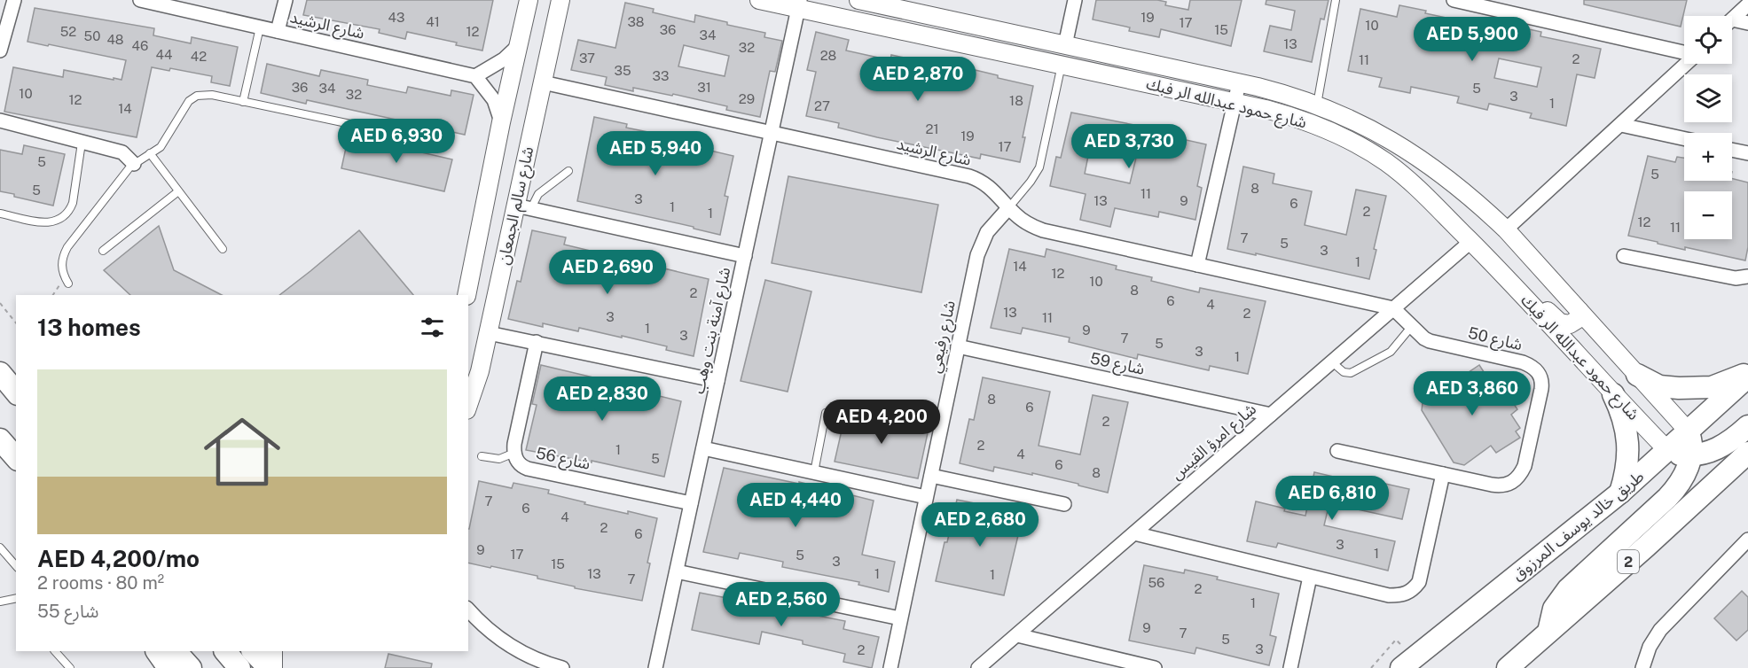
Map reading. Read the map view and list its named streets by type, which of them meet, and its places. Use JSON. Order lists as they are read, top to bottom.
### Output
{
  "streets": {
    "main road": ["طريق خالد يوسف المرزوق", "2"],
    "street": [
      "شارع الرشيد",
      "شارع حمود عبدالله الر فبك",
      "شارع سالم الجمعان",
      "شارع آمنة بنت وهب",
      "شارع رفيعي",
      "شارع 50",
      "شارع 59",
      "شارع امرؤ القيس",
      "شارع 56"
    ]
  },
  "crossings": [
    ["شارع الرشيد", "شارع سالم الجمعان"],
    ["شارع الرشيد", "شارع آمنة بنت وهب"],
    ["شارع الرشيد", "شارع رفيعي"],
    ["شارع الرشيد", "شارع 50"],
    ["شارع الرشيد", "شارع امرؤ القيس"],
    ["شارع حمود عبدالله الر فبك", "شارع آمنة بنت وهب"],
    ["شارع حمود عبدالله الر فبك", "شارع امرؤ القيس"],
    ["شارع حمود عبدالله الر فبك", "طريق خالد يوسف المرزوق"],
    ["شارع آمنة بنت وهب", "شارع 56"],
    ["شارع رفيعي", "شارع 59"],
    ["شارع 50", "شارع امرؤ القيس"],
    ["شارع 59", "شارع امرؤ القيس"]
  ],
  "house_numbers": [
    "43",
    "19",
    "41",
    "38",
    "17",
    "10",
    "36",
    "15",
    "52",
    "12",
    "34",
    "50",
    "48",
    "13",
    "46",
    "32",
    "44",
    "28",
    "42",
    "37",
    "2",
    "11",
    "35",
    "33",
    "36",
    "31",
    "34",
    "5",
    "10",
    "32",
    "3",
    "29",
    "12",
    "18",
    "1",
    "27",
    "14",
    "21",
    "19",
    "17",
    "5",
    "5",
    "8",
    "5",
    "11",
    "3",
    "13",
    "9",
    "6",
    "1",
    "2",
    "1",
    "12",
    "11",
    "7",
    "5",
    "3",
    "1",
    "14",
    "12",
    "10",
    "8",
    "2",
    "6",
    "4",
    "13",
    "2",
    "3",
    "11",
    "1",
    "9",
    "3",
    "7",
    "5",
    "3",
    "1",
    "8",
    "6",
    "2",
    "2",
    "1",
    "4",
    "5",
    "6",
    "8",
    "7",
    "6",
    "4",
    "2",
    "6",
    "3",
    "9",
    "1",
    "17",
    "5",
    "3",
    "15",
    "13",
    "1",
    "1",
    "7",
    "56",
    "2",
    "1",
    "9",
    "7",
    "5",
    "3",
    "2"
  ],
  "page": {
    "map_buttons": ["+", "−"],
    "price": [
      "AED 5,900",
      "AED 2,870",
      "AED 6,930",
      "AED 3,730",
      "AED 5,940",
      "AED 2,690",
      "AED 3,860",
      "AED 2,830",
      "AED 4,200",
      "AED 6,810",
      "AED 4,440",
      "AED 2,680",
      "AED 2,560"
    ],
    "heading": "13 homes",
    "list": [
      {
        "name": "AED 4,200/mo",
        "note": "2 rooms · 80 m² · شارع 55"
      }
    ]
  }
}
